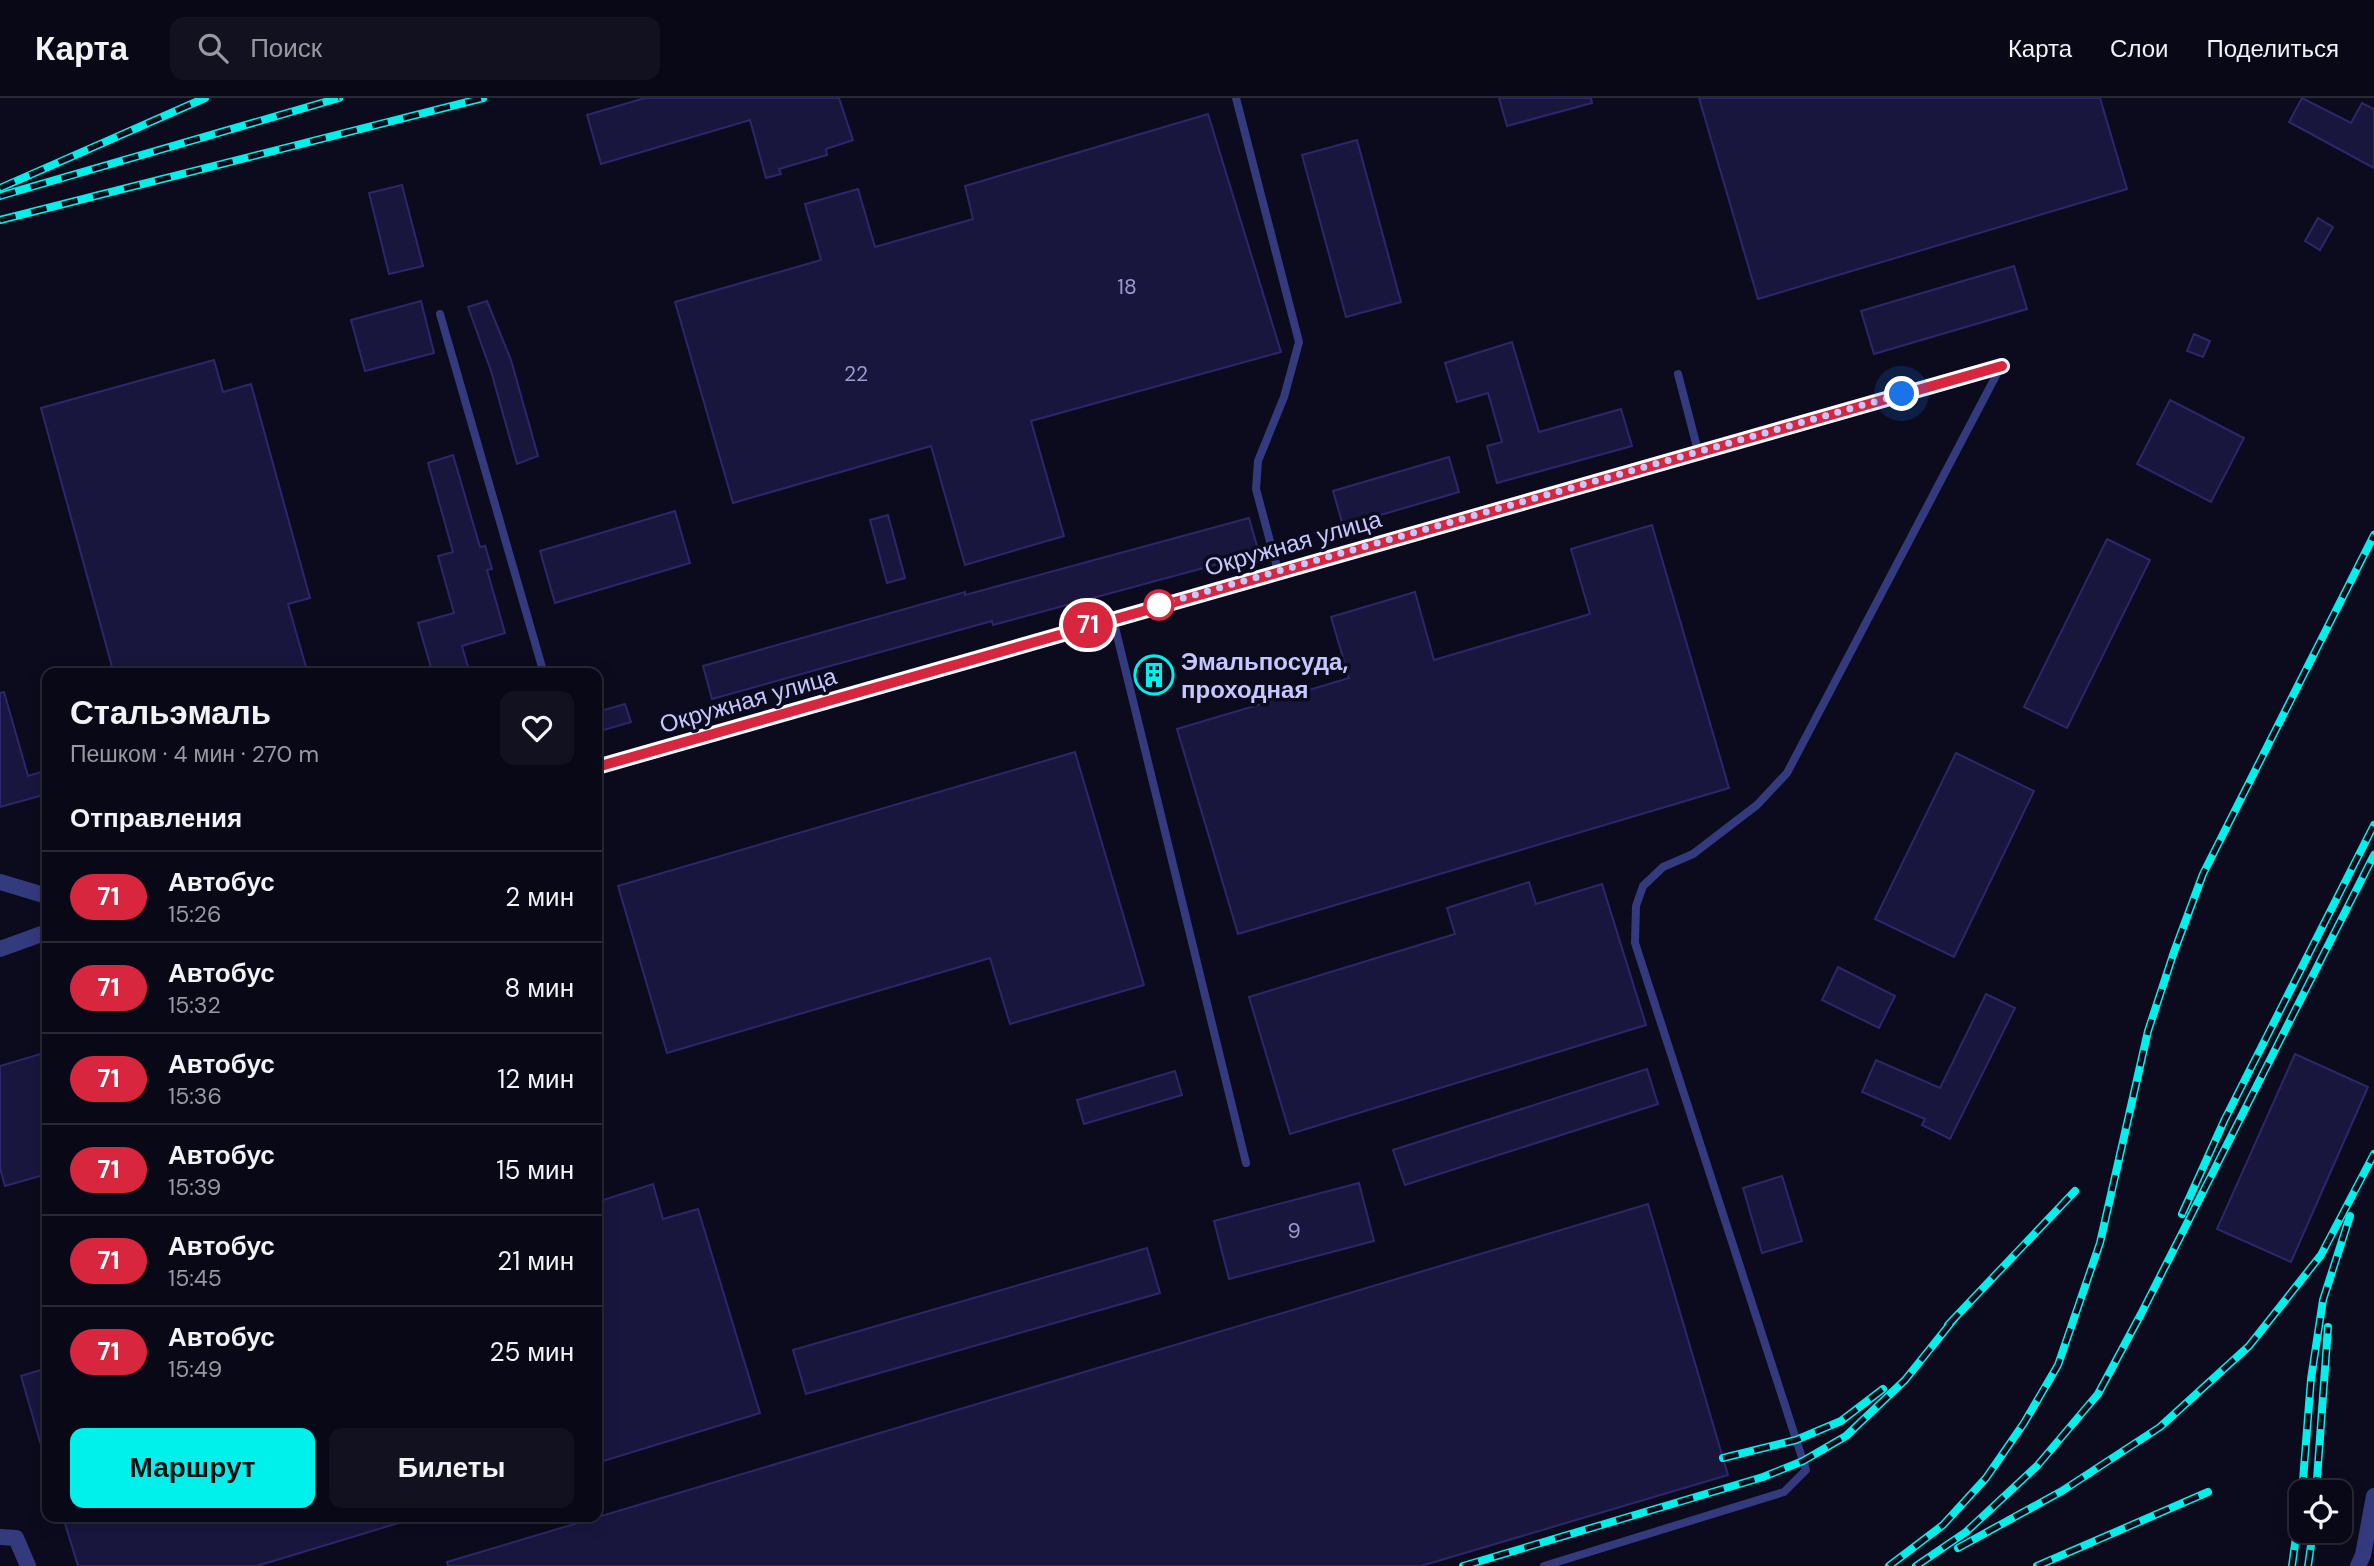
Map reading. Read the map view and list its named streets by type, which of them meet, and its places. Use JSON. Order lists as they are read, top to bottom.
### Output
{
  "streets": {
    "street": ["Окружная улица"]
  },
  "places": {
    "building": ["Эмальпосуда, проходная"]
  },
  "lines": ["bus line 71"],
  "house_numbers": ["18", "22", "9"],
  "page": {
    "header": "Карта",
    "search": "Поиск",
    "nav": ["Карта", "Слои", "Поделиться"],
    "on_map": "71",
    "heading": [
      ["Стальэмаль", "Пешком · 4 мин · 270 m"],
      "Отправления"
    ],
    "list": [
      {
        "mark": "71",
        "name": "Автобус",
        "note": "15:26",
        "value": "2 мин"
      },
      {
        "mark": "71",
        "name": "Автобус",
        "note": "15:32",
        "value": "8 мин"
      },
      {
        "mark": "71",
        "name": "Автобус",
        "note": "15:36",
        "value": "12 мин"
      },
      {
        "mark": "71",
        "name": "Автобус",
        "note": "15:39",
        "value": "15 мин"
      },
      {
        "mark": "71",
        "name": "Автобус",
        "note": "15:45",
        "value": "21 мин"
      },
      {
        "mark": "71",
        "name": "Автобус",
        "note": "15:49",
        "value": "25 мин"
      }
    ],
    "buttons": ["Маршрут", "Билеты"]
  }
}
